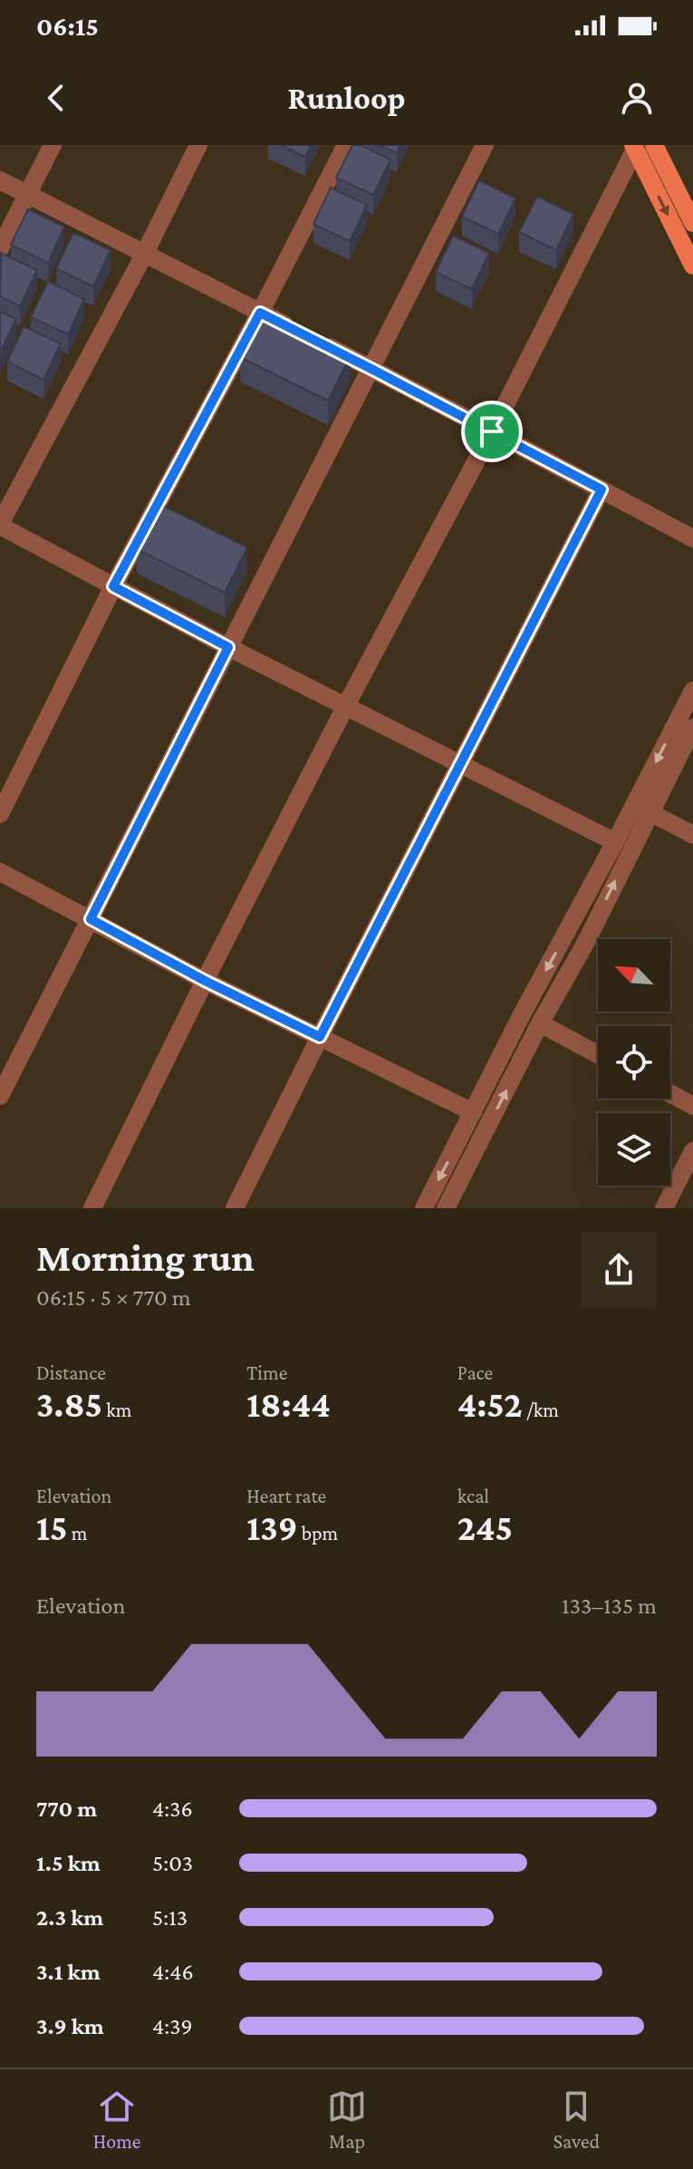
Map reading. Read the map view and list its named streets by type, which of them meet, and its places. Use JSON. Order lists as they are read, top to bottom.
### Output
{
  "north": "top left",
  "page": {
    "status": "06:15",
    "header": "Runloop",
    "heading": ["Morning run", "06:15 · 5 × 770 m"],
    "stats": [
      ["Distance", "3.85 km"],
      ["Time", "18:44"],
      ["Pace", "4:52 /km"],
      ["Elevation", "15 m"],
      ["Heart rate", "139 bpm"],
      ["kcal", "245"]
    ],
    "chart": ["Elevation", "133–135 m"],
    "list": [
      {
        "name": "770 m",
        "note": "4:36"
      },
      {
        "name": "1.5 km",
        "note": "5:03"
      },
      {
        "name": "2.3 km",
        "note": "5:13"
      },
      {
        "name": "3.1 km",
        "note": "4:46"
      },
      {
        "name": "3.9 km",
        "note": "4:39"
      }
    ],
    "tabs": ["Home", "Map", "Saved"]
  }
}
